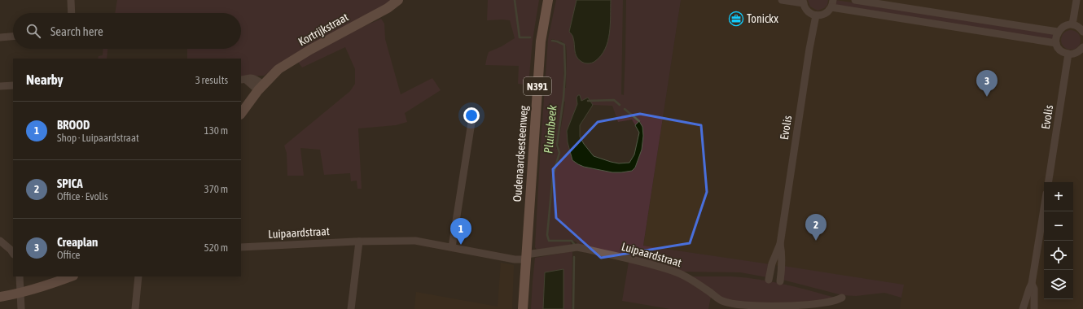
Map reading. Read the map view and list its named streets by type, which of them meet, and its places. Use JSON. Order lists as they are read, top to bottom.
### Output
{
  "streets": {
    "main road": ["Kortrijkstraat", "N391", "Oudenaardsesteenweg"],
    "street": ["Evolis", "Luipaardstraat"]
  },
  "crossings": [
    ["Oudenaardsesteenweg", "Luipaardstraat"]
  ],
  "water": ["Pluimbeek"],
  "places": {
    "office": ["Tonickx"]
  },
  "page": {
    "search": "Search here",
    "heading": ["Nearby", "3 results"],
    "pins": ["3", "2", "1"],
    "list": [
      {
        "mark": "1",
        "name": "BROOD",
        "note": "Shop · Luipaardstraat",
        "value": "130 m"
      },
      {
        "mark": "2",
        "name": "SPICA",
        "note": "Office · Evolis",
        "value": "370 m"
      },
      {
        "mark": "3",
        "name": "Creaplan",
        "note": "Office",
        "value": "520 m"
      }
    ],
    "map_buttons": ["+", "−"]
  }
}
